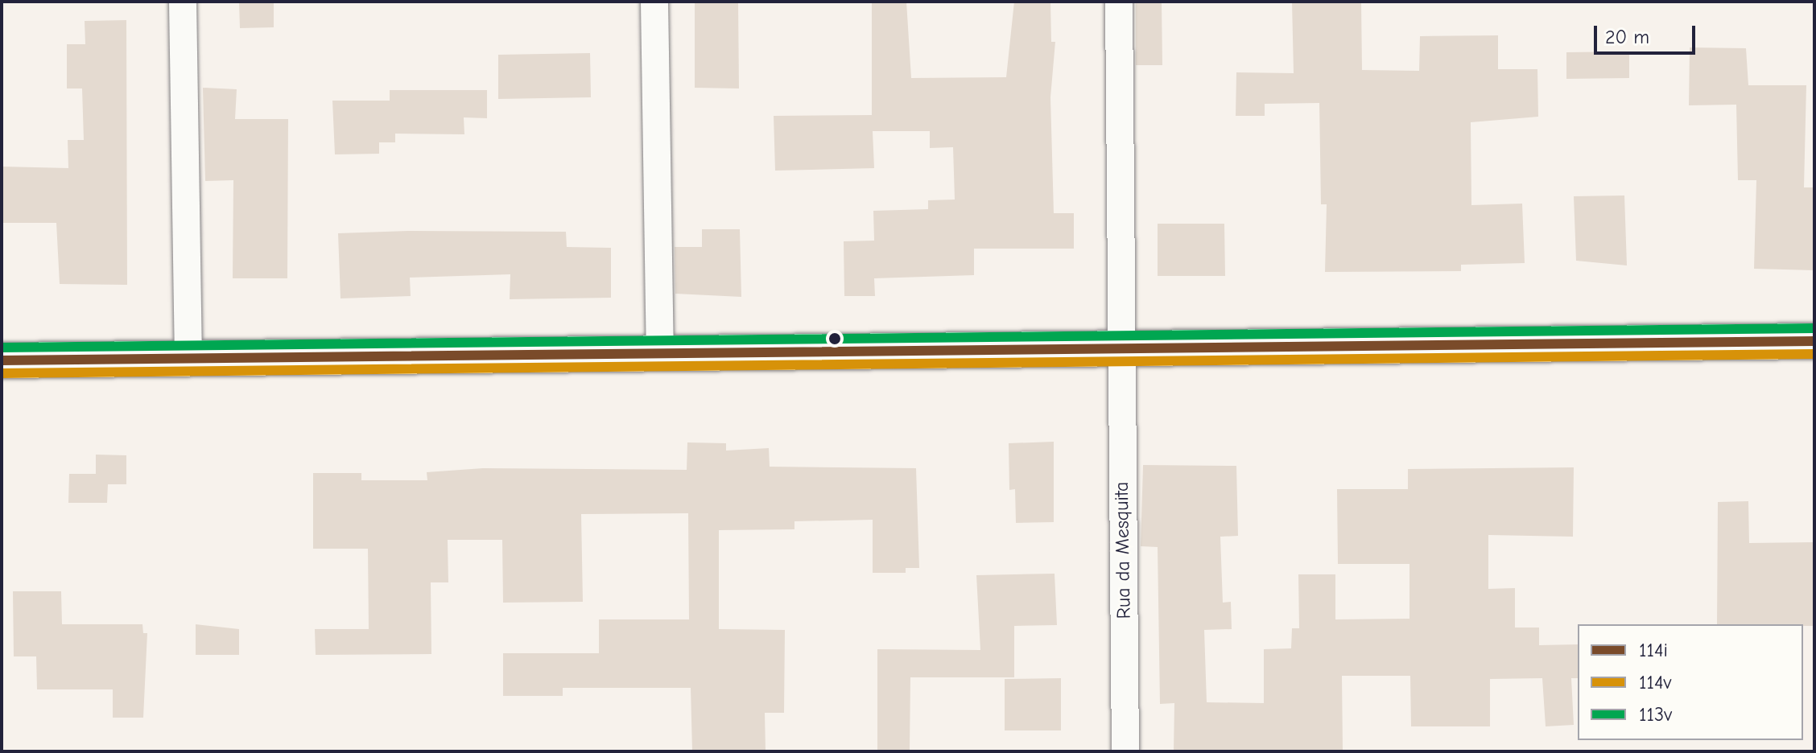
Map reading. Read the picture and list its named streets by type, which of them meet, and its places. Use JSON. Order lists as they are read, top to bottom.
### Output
{
  "streets": {
    "street": ["Rua da Mesquita"]
  },
  "lines": ["transit line 113v", "transit line 114i", "transit line 114v"],
  "legend": ["114i", "114v", "113v"],
  "scale_bar": "20 m"
}
